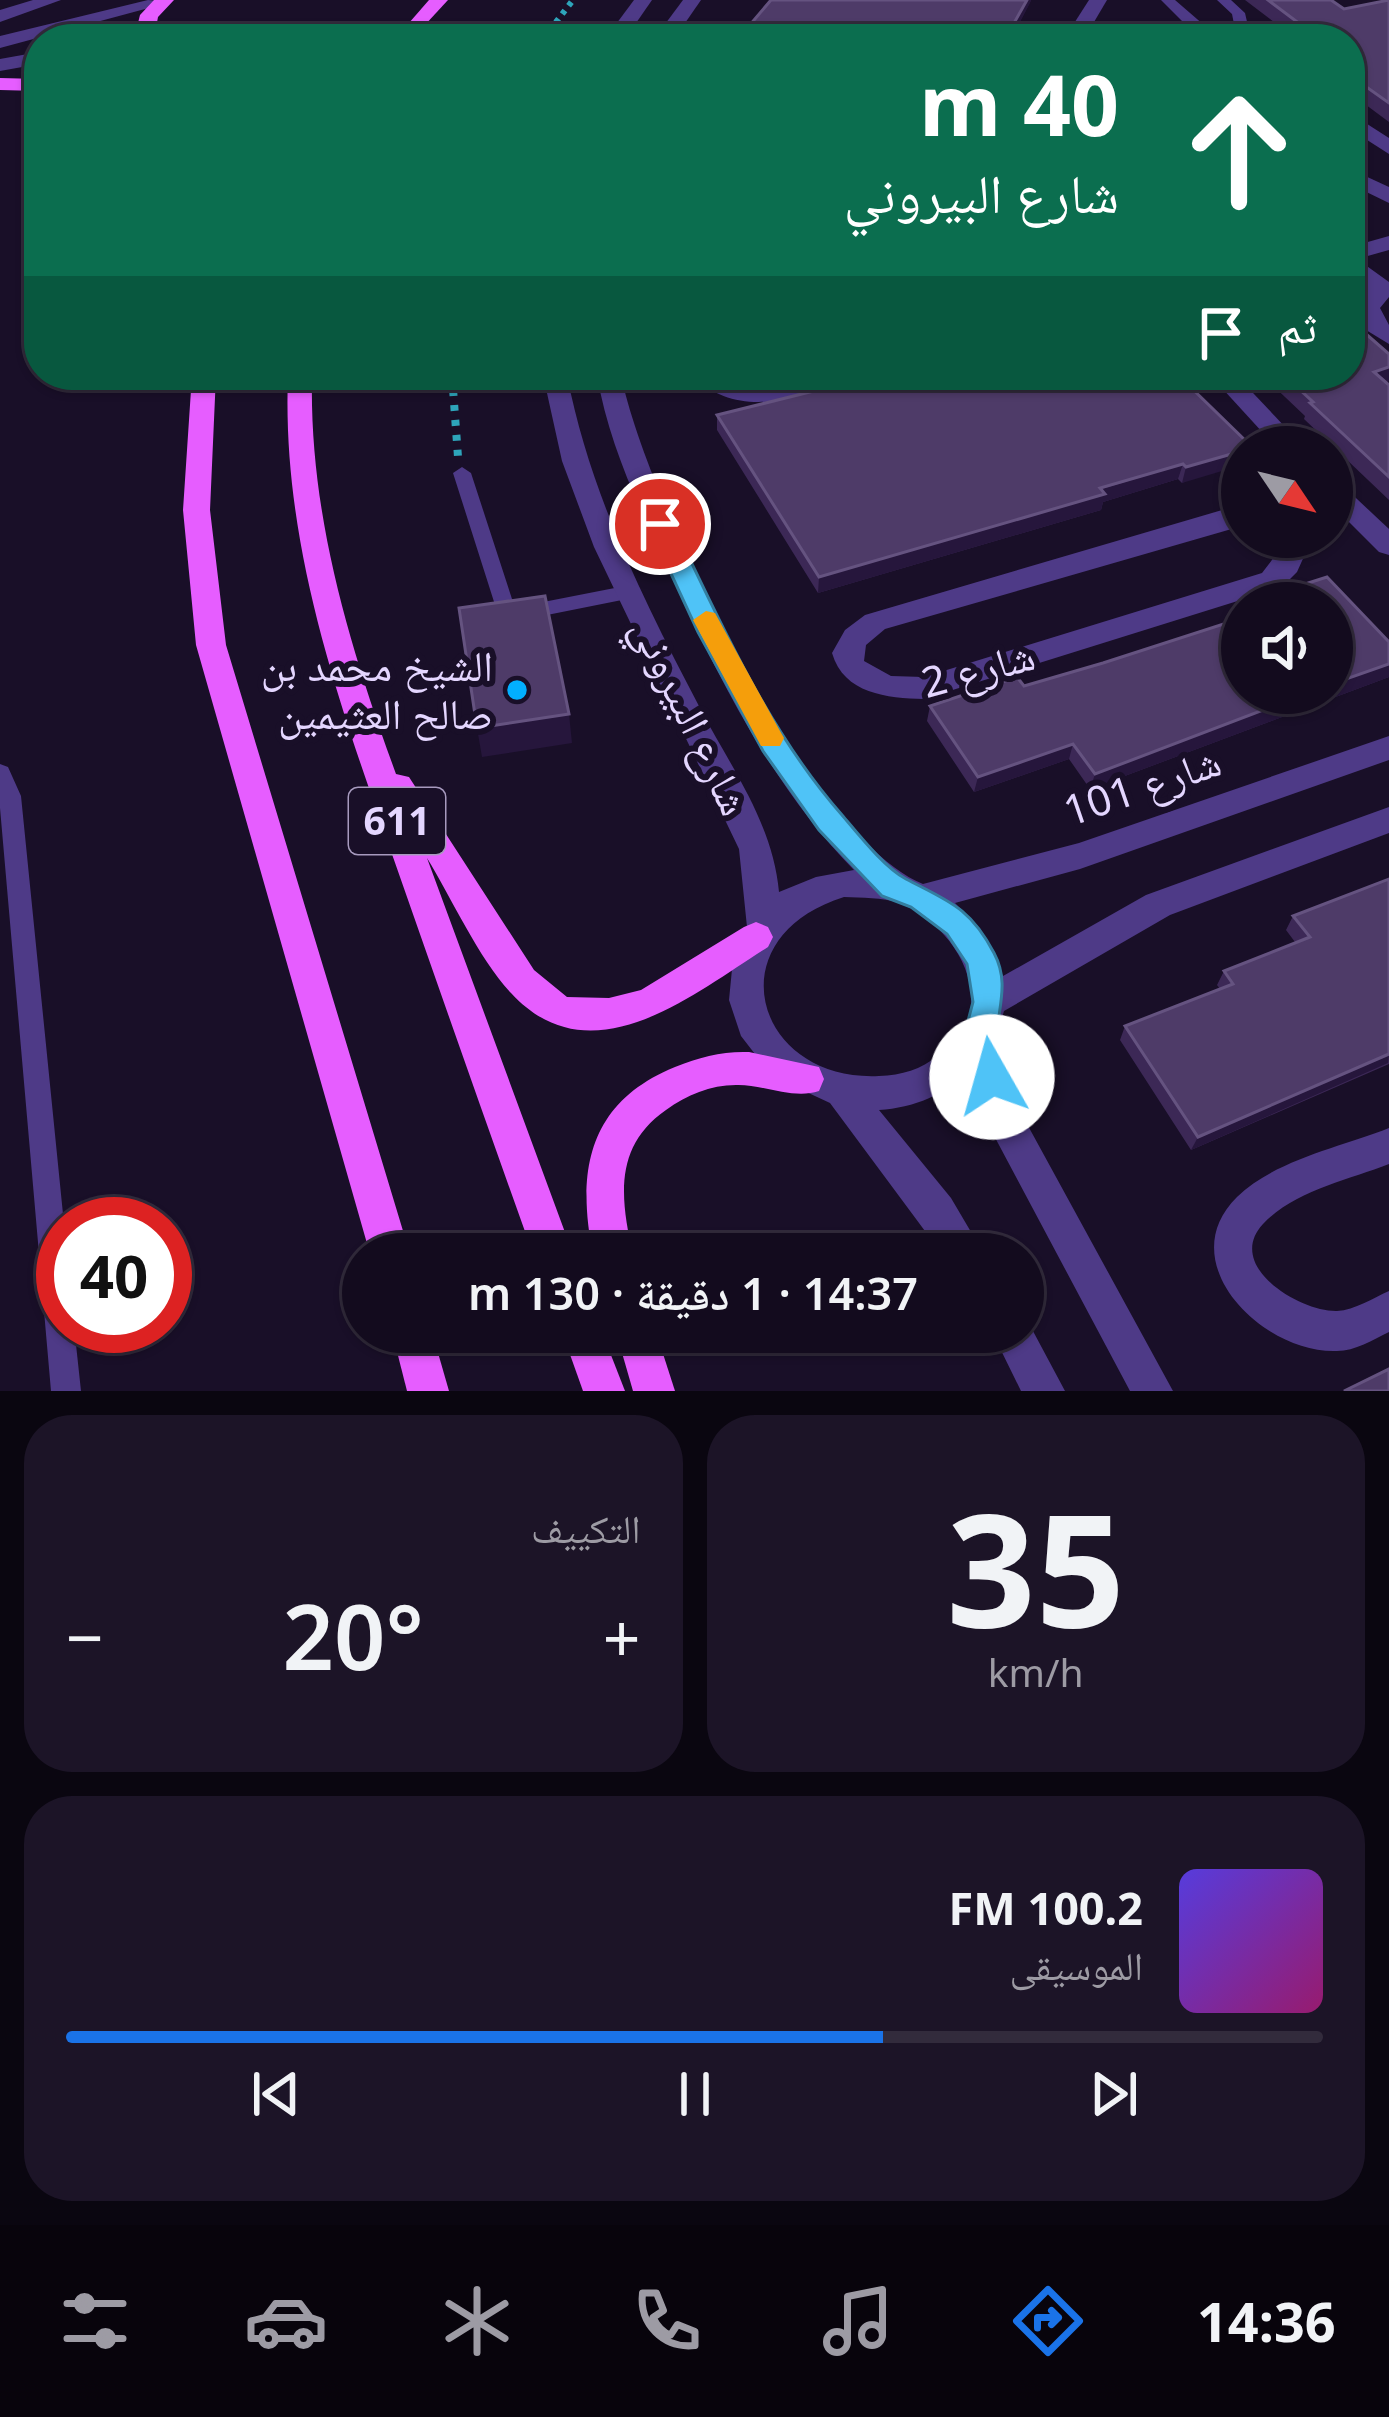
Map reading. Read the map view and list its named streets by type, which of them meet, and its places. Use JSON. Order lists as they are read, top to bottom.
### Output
{
  "streets": {
    "main road": ["611"],
    "street": ["شارع 2", "شارع البيروني", "شارع 101"]
  },
  "crossings": [
    ["شارع البيروني", "شارع 101"]
  ],
  "places": ["الشيخ محمد بن صالح العثيمين"],
  "north": "bottom right",
  "page": {
    "turn": ["40 m", "شارع البيروني"],
    "then": "ثم",
    "limit": "40",
    "trip": "14:37 · 1 دقيقة · 130 m",
    "tile": [
      ["35", "km/h"],
      "التكييف"
    ],
    "heat": ["−", "20°", "+"],
    "song": ["100.2 FM", "الموسيقى"],
    "tabs": "14:36"
  }
}
